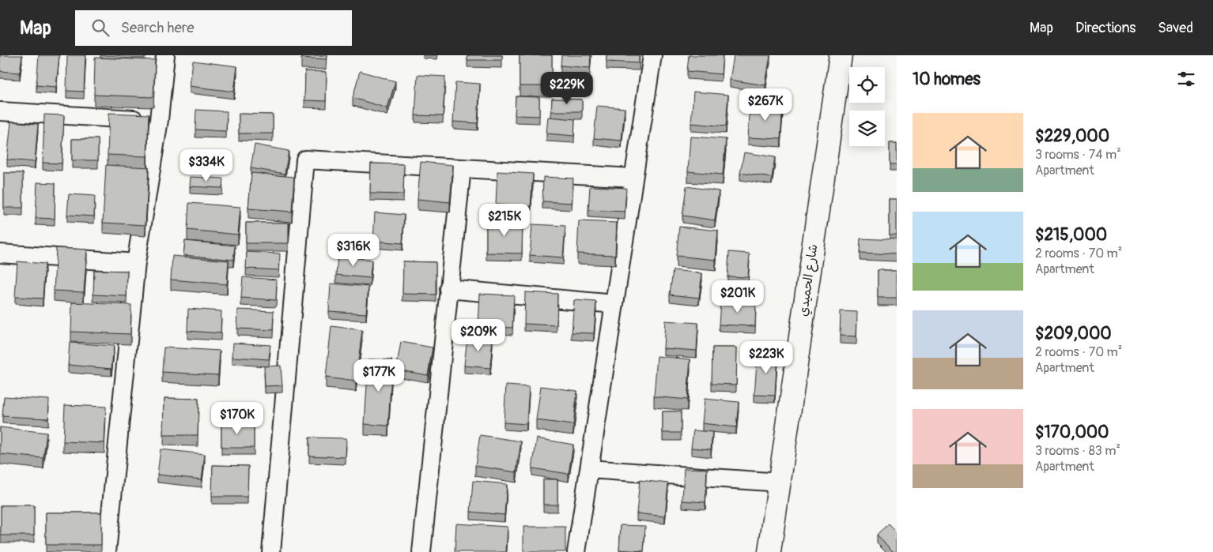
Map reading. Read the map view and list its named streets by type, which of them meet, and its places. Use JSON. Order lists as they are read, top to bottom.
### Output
{
  "streets": {
    "street": ["شارع الحميدي"]
  },
  "page": {
    "header": "Map",
    "search": "Search here",
    "nav": ["Map", "Directions", "Saved"],
    "heading": "10 homes",
    "price": [
      "$229K",
      "$267K",
      "$334K",
      "$215K",
      "$316K",
      "$201K",
      "$209K",
      "$223K",
      "$177K",
      "$170K"
    ],
    "list": [
      {
        "name": "$229,000",
        "note": "3 rooms · 74 m² · Apartment"
      },
      {
        "name": "$215,000",
        "note": "2 rooms · 70 m² · Apartment"
      },
      {
        "name": "$209,000",
        "note": "2 rooms · 70 m² · Apartment"
      },
      {
        "name": "$170,000",
        "note": "3 rooms · 83 m² · Apartment"
      }
    ]
  }
}
